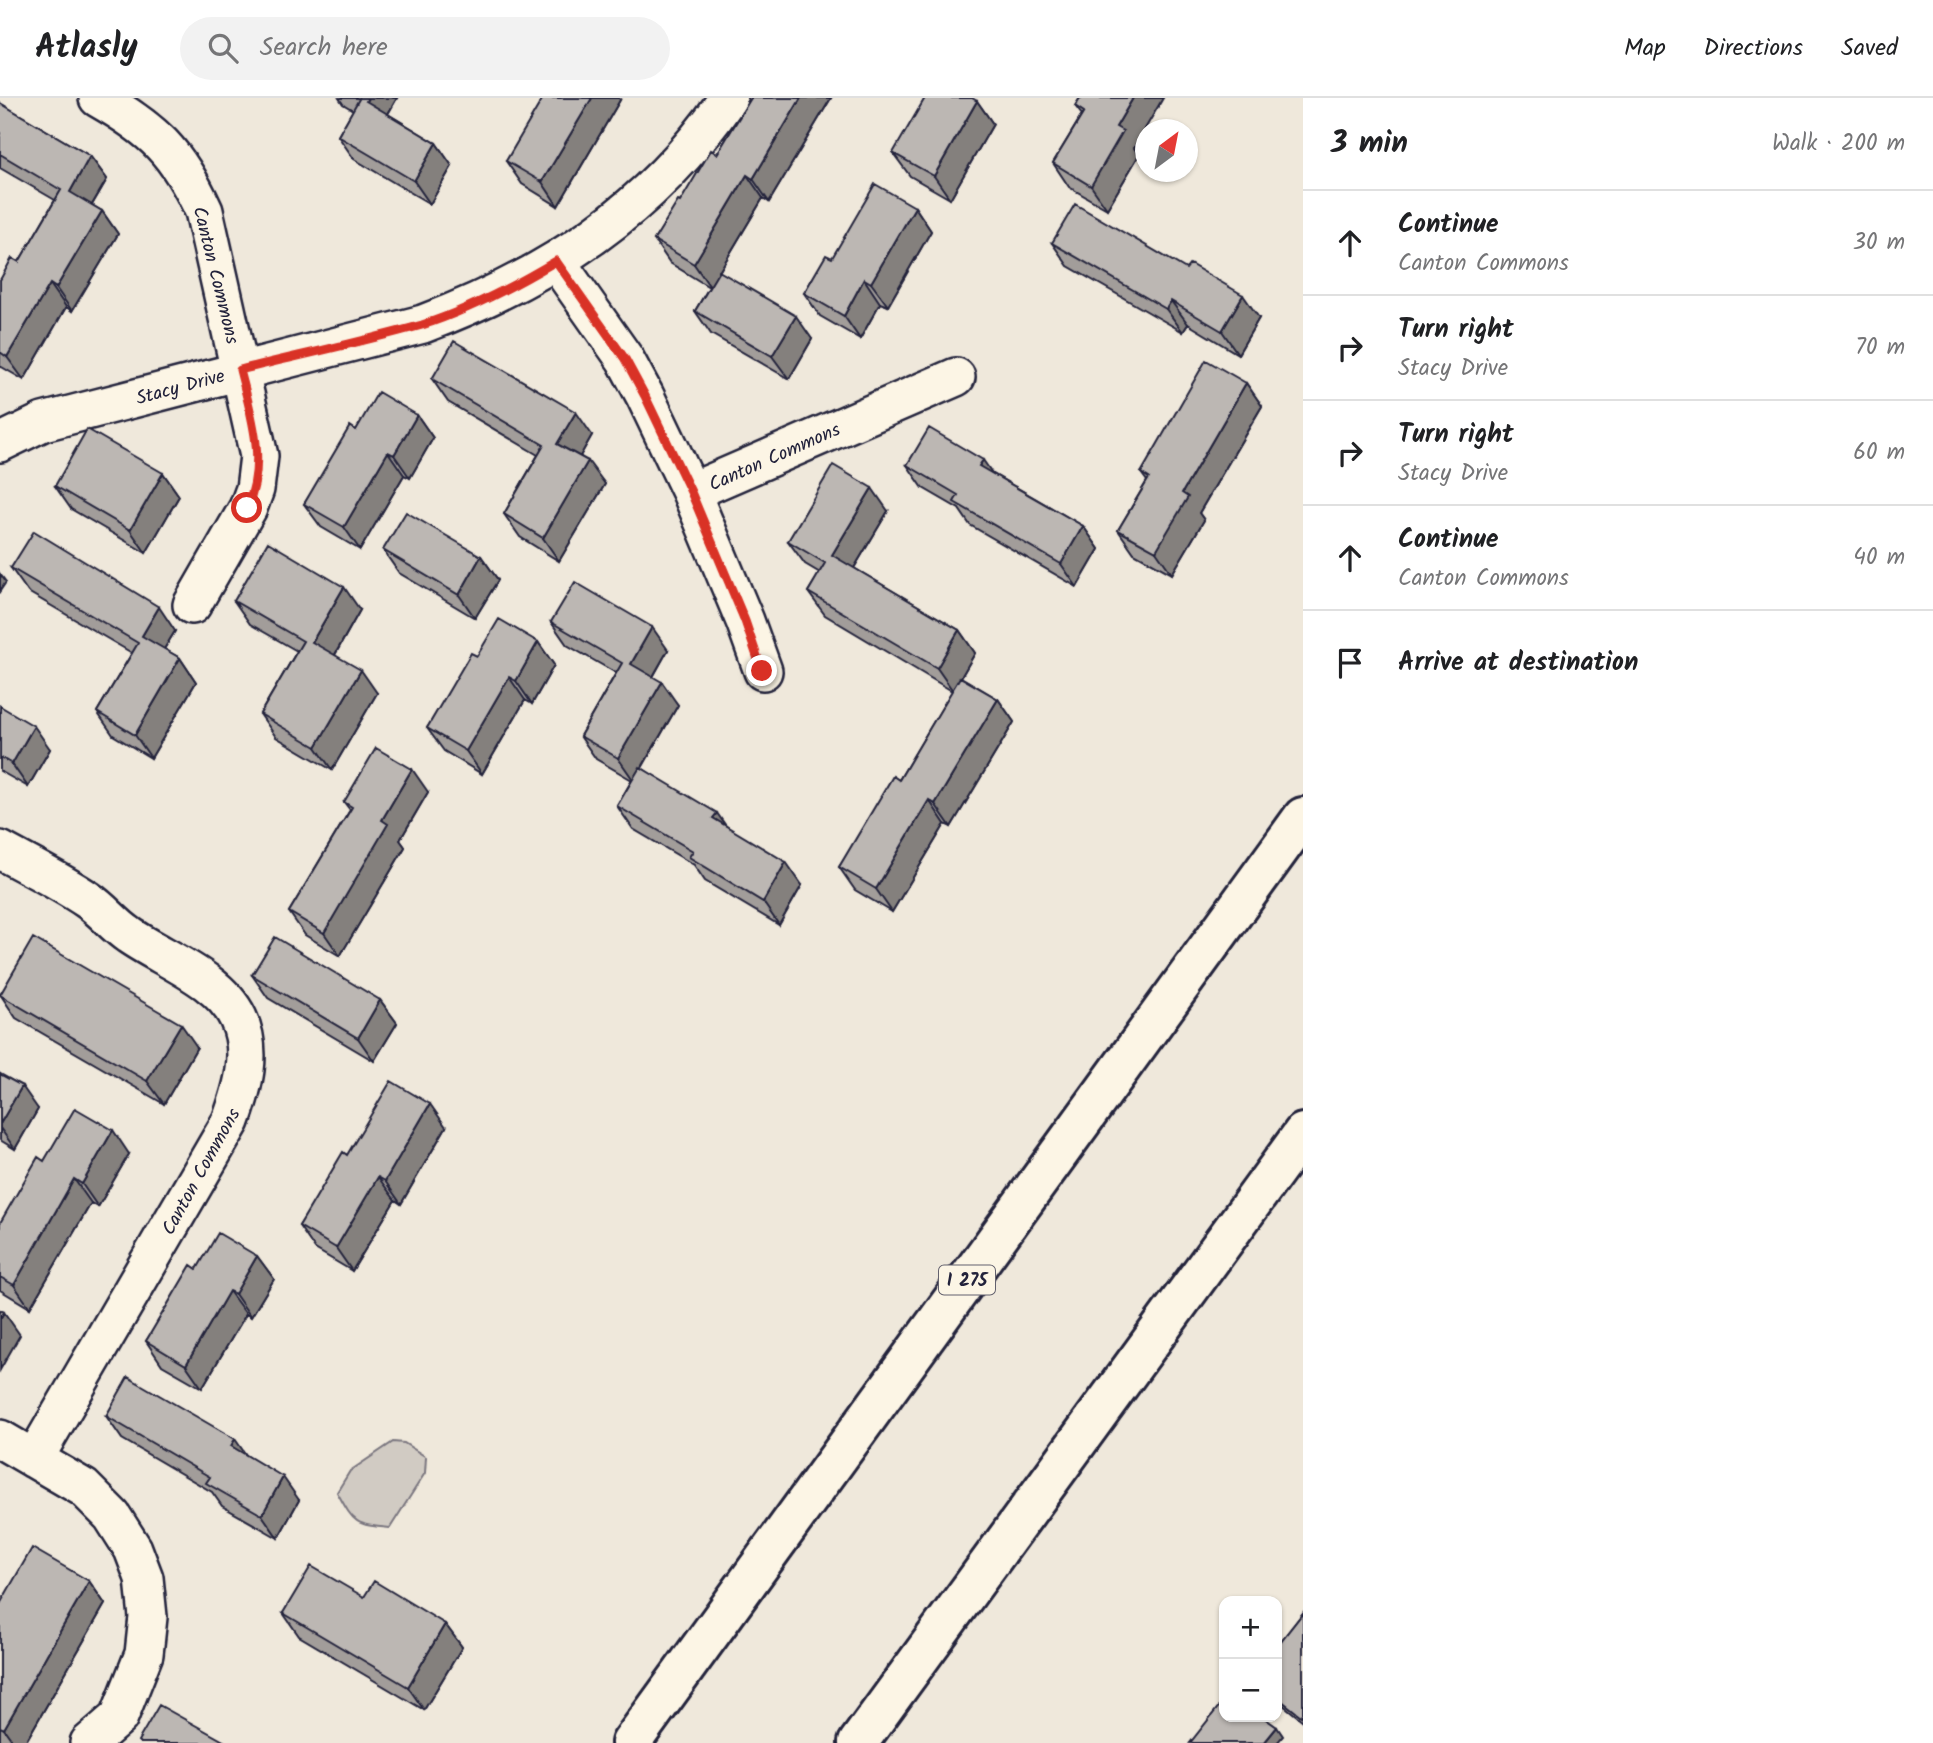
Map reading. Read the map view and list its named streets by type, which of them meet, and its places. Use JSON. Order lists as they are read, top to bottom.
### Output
{
  "streets": {
    "highway": ["I 275"],
    "street": ["Canton Commons", "Stacy Drive"]
  },
  "crossings": [
    ["Canton Commons", "Stacy Drive"]
  ],
  "north": "top right",
  "page": {
    "header": "Atlasly",
    "search": "Search here",
    "nav": ["Map", "Directions", "Saved"],
    "heading": ["3 min", "Walk · 200 m"],
    "list": [
      ["Continue", "Canton Commons", "30 m"],
      ["Turn right", "Stacy Drive", "70 m"],
      ["Turn right", "Stacy Drive", "60 m"],
      ["Continue", "Canton Commons", "40 m"],
      "Arrive at destination"
    ],
    "map_buttons": ["+", "−"]
  }
}
